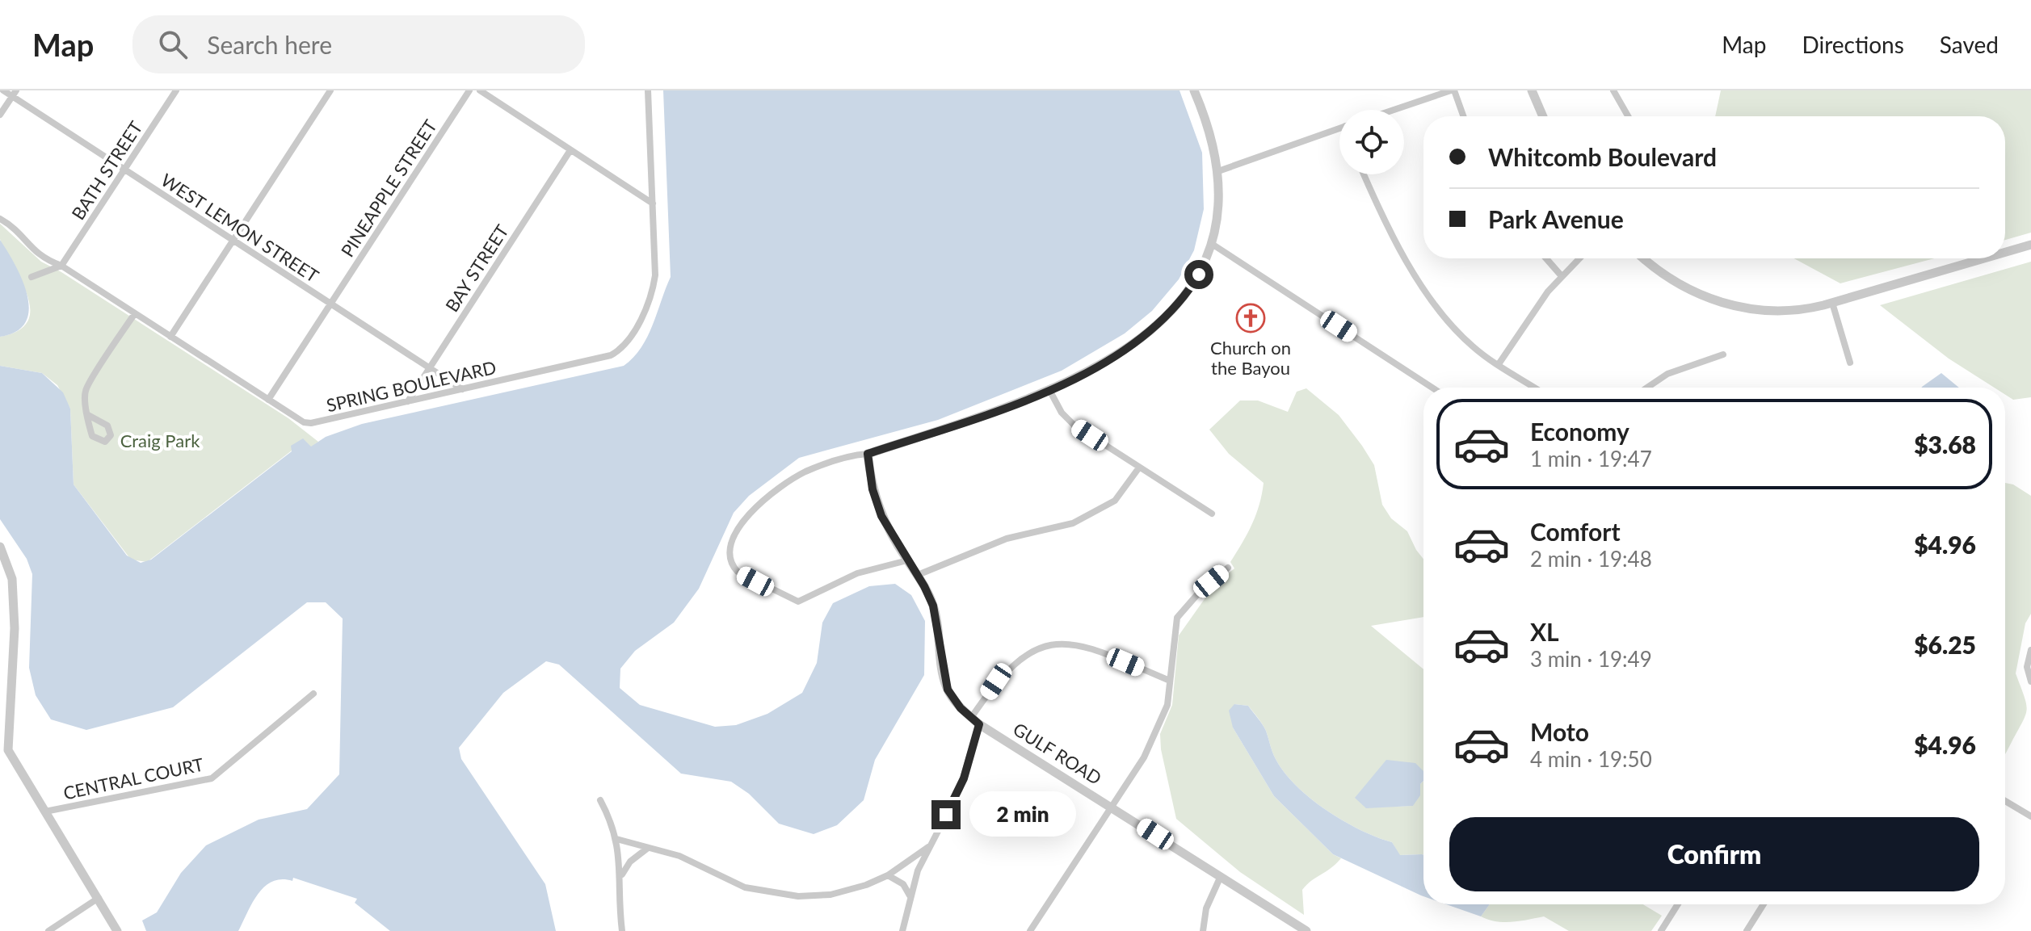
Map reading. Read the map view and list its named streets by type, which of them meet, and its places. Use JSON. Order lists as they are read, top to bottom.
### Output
{
  "streets": {
    "street": [
      "BATH STREET",
      "PINEAPPLE STREET",
      "WEST LEMON STREET",
      "BAY STREET",
      "SPRING BOULEVARD",
      "GULF ROAD",
      "CENTRAL COURT"
    ]
  },
  "crossings": [
    ["BATH STREET", "WEST LEMON STREET"],
    ["BATH STREET", "SPRING BOULEVARD"],
    ["PINEAPPLE STREET", "WEST LEMON STREET"],
    ["PINEAPPLE STREET", "SPRING BOULEVARD"],
    ["WEST LEMON STREET", "BAY STREET"],
    ["WEST LEMON STREET", "SPRING BOULEVARD"],
    ["BAY STREET", "SPRING BOULEVARD"]
  ],
  "parks": ["Craig Park"],
  "places": {
    "church": ["Church on the Bayou"]
  },
  "page": {
    "header": "Map",
    "search": "Search here",
    "nav": ["Map", "Directions", "Saved"],
    "banner": ["Whitcomb Boulevard", "Park Avenue"],
    "list": [
      {
        "name": "Economy",
        "note": "1 min · 19:47",
        "value": "$3.68"
      },
      {
        "name": "Comfort",
        "note": "2 min · 19:48",
        "value": "$4.96"
      },
      {
        "name": "XL",
        "note": "3 min · 19:49",
        "value": "$6.25"
      },
      {
        "name": "Moto",
        "note": "4 min · 19:50",
        "value": "$4.96"
      }
    ],
    "bubble": "2 min",
    "buttons": "Confirm"
  }
}
